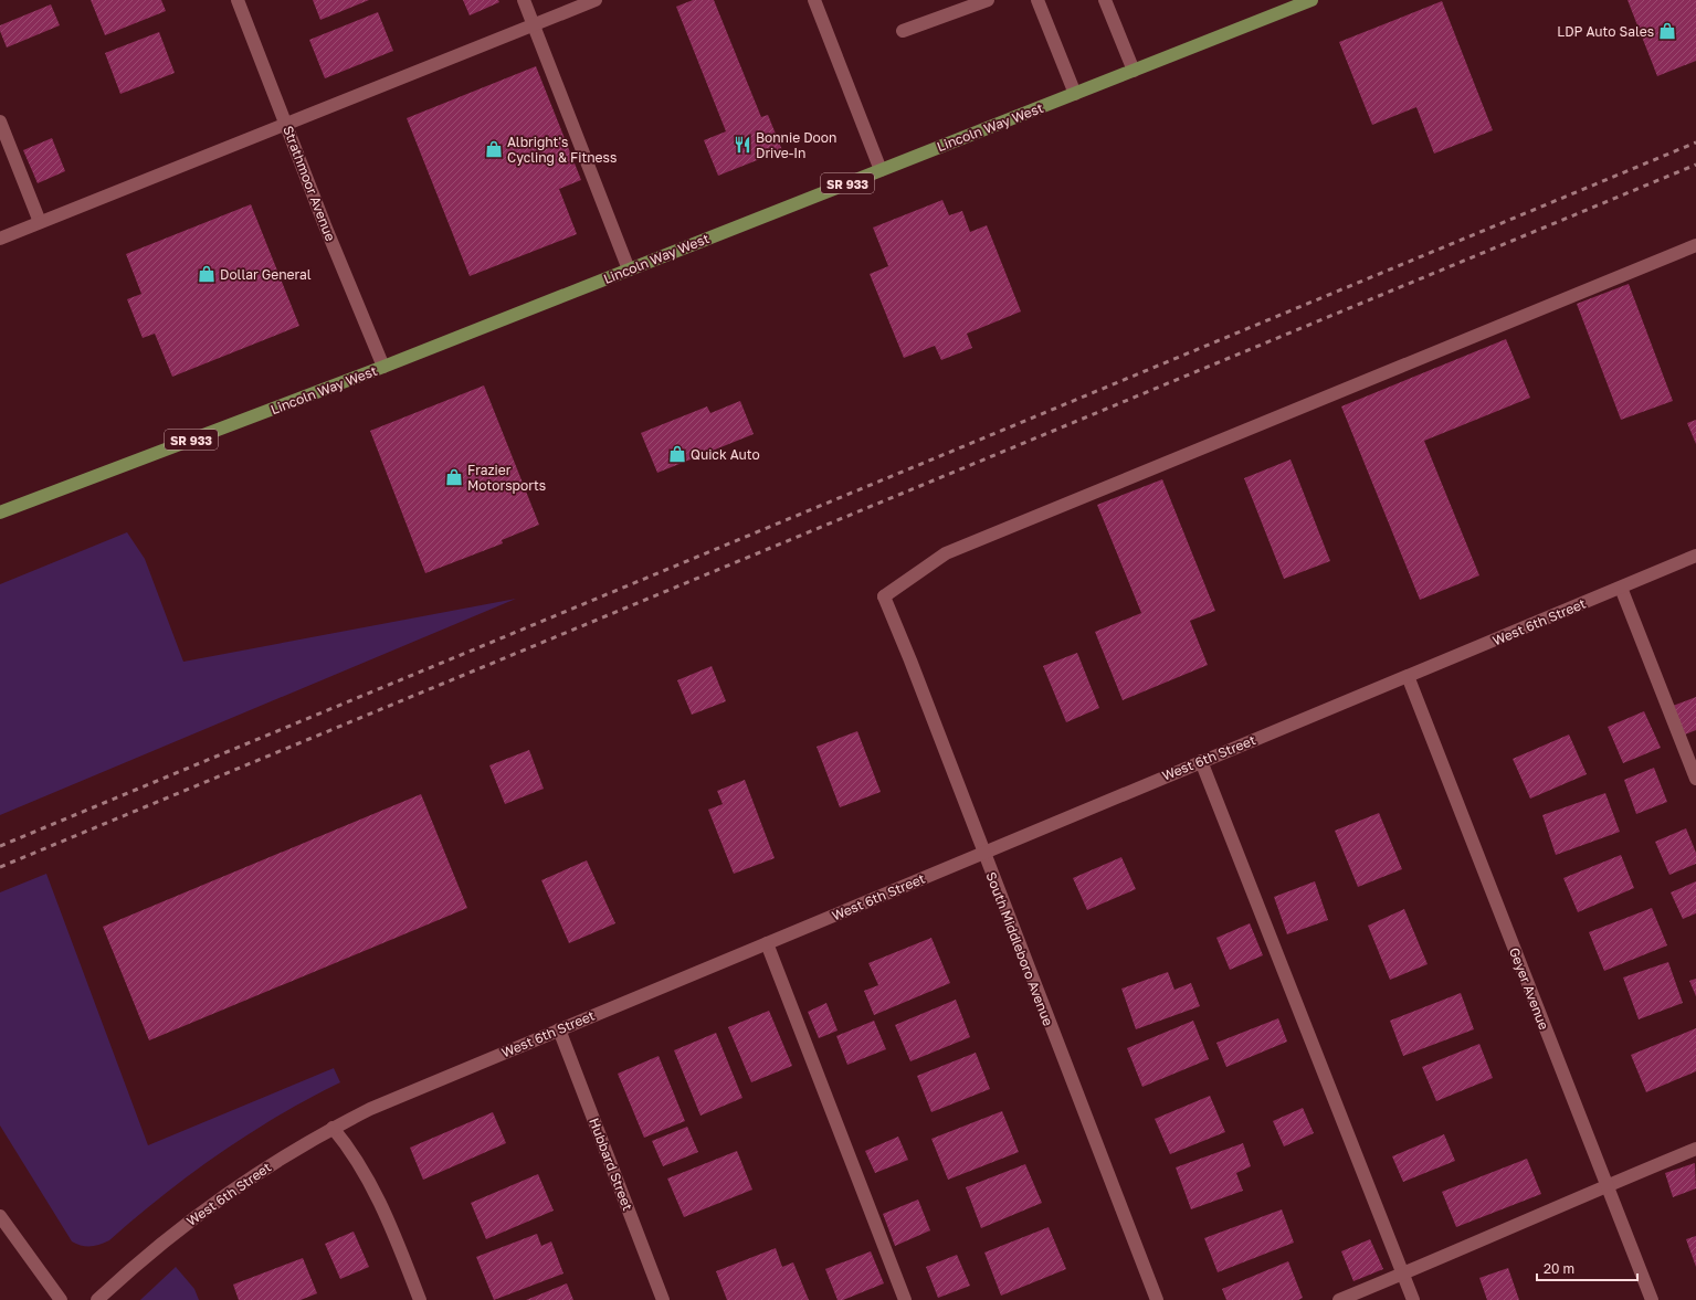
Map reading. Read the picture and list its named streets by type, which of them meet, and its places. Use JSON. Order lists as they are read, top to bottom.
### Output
{
  "streets": {
    "main road": ["Lincoln Way West", "SR 933"],
    "street": [
      "Strathmoor Avenue",
      "West 6th Street",
      "South Middleboro Avenue",
      "Geyer Avenue",
      "Hubbard Street"
    ]
  },
  "crossings": [
    ["Lincoln Way West", "Strathmoor Avenue"],
    ["West 6th Street", "South Middleboro Avenue"],
    ["West 6th Street", "Geyer Avenue"],
    ["West 6th Street", "Hubbard Street"]
  ],
  "places": {
    "shop": [
      "LDP Auto Sales",
      "Albright's Cycling & Fitness",
      "Dollar General",
      "Quick Auto",
      "Frazier Motorsports"
    ],
    "restaurant": ["Bonnie Doon Drive-In"]
  },
  "scale_bar": "20 m"
}
